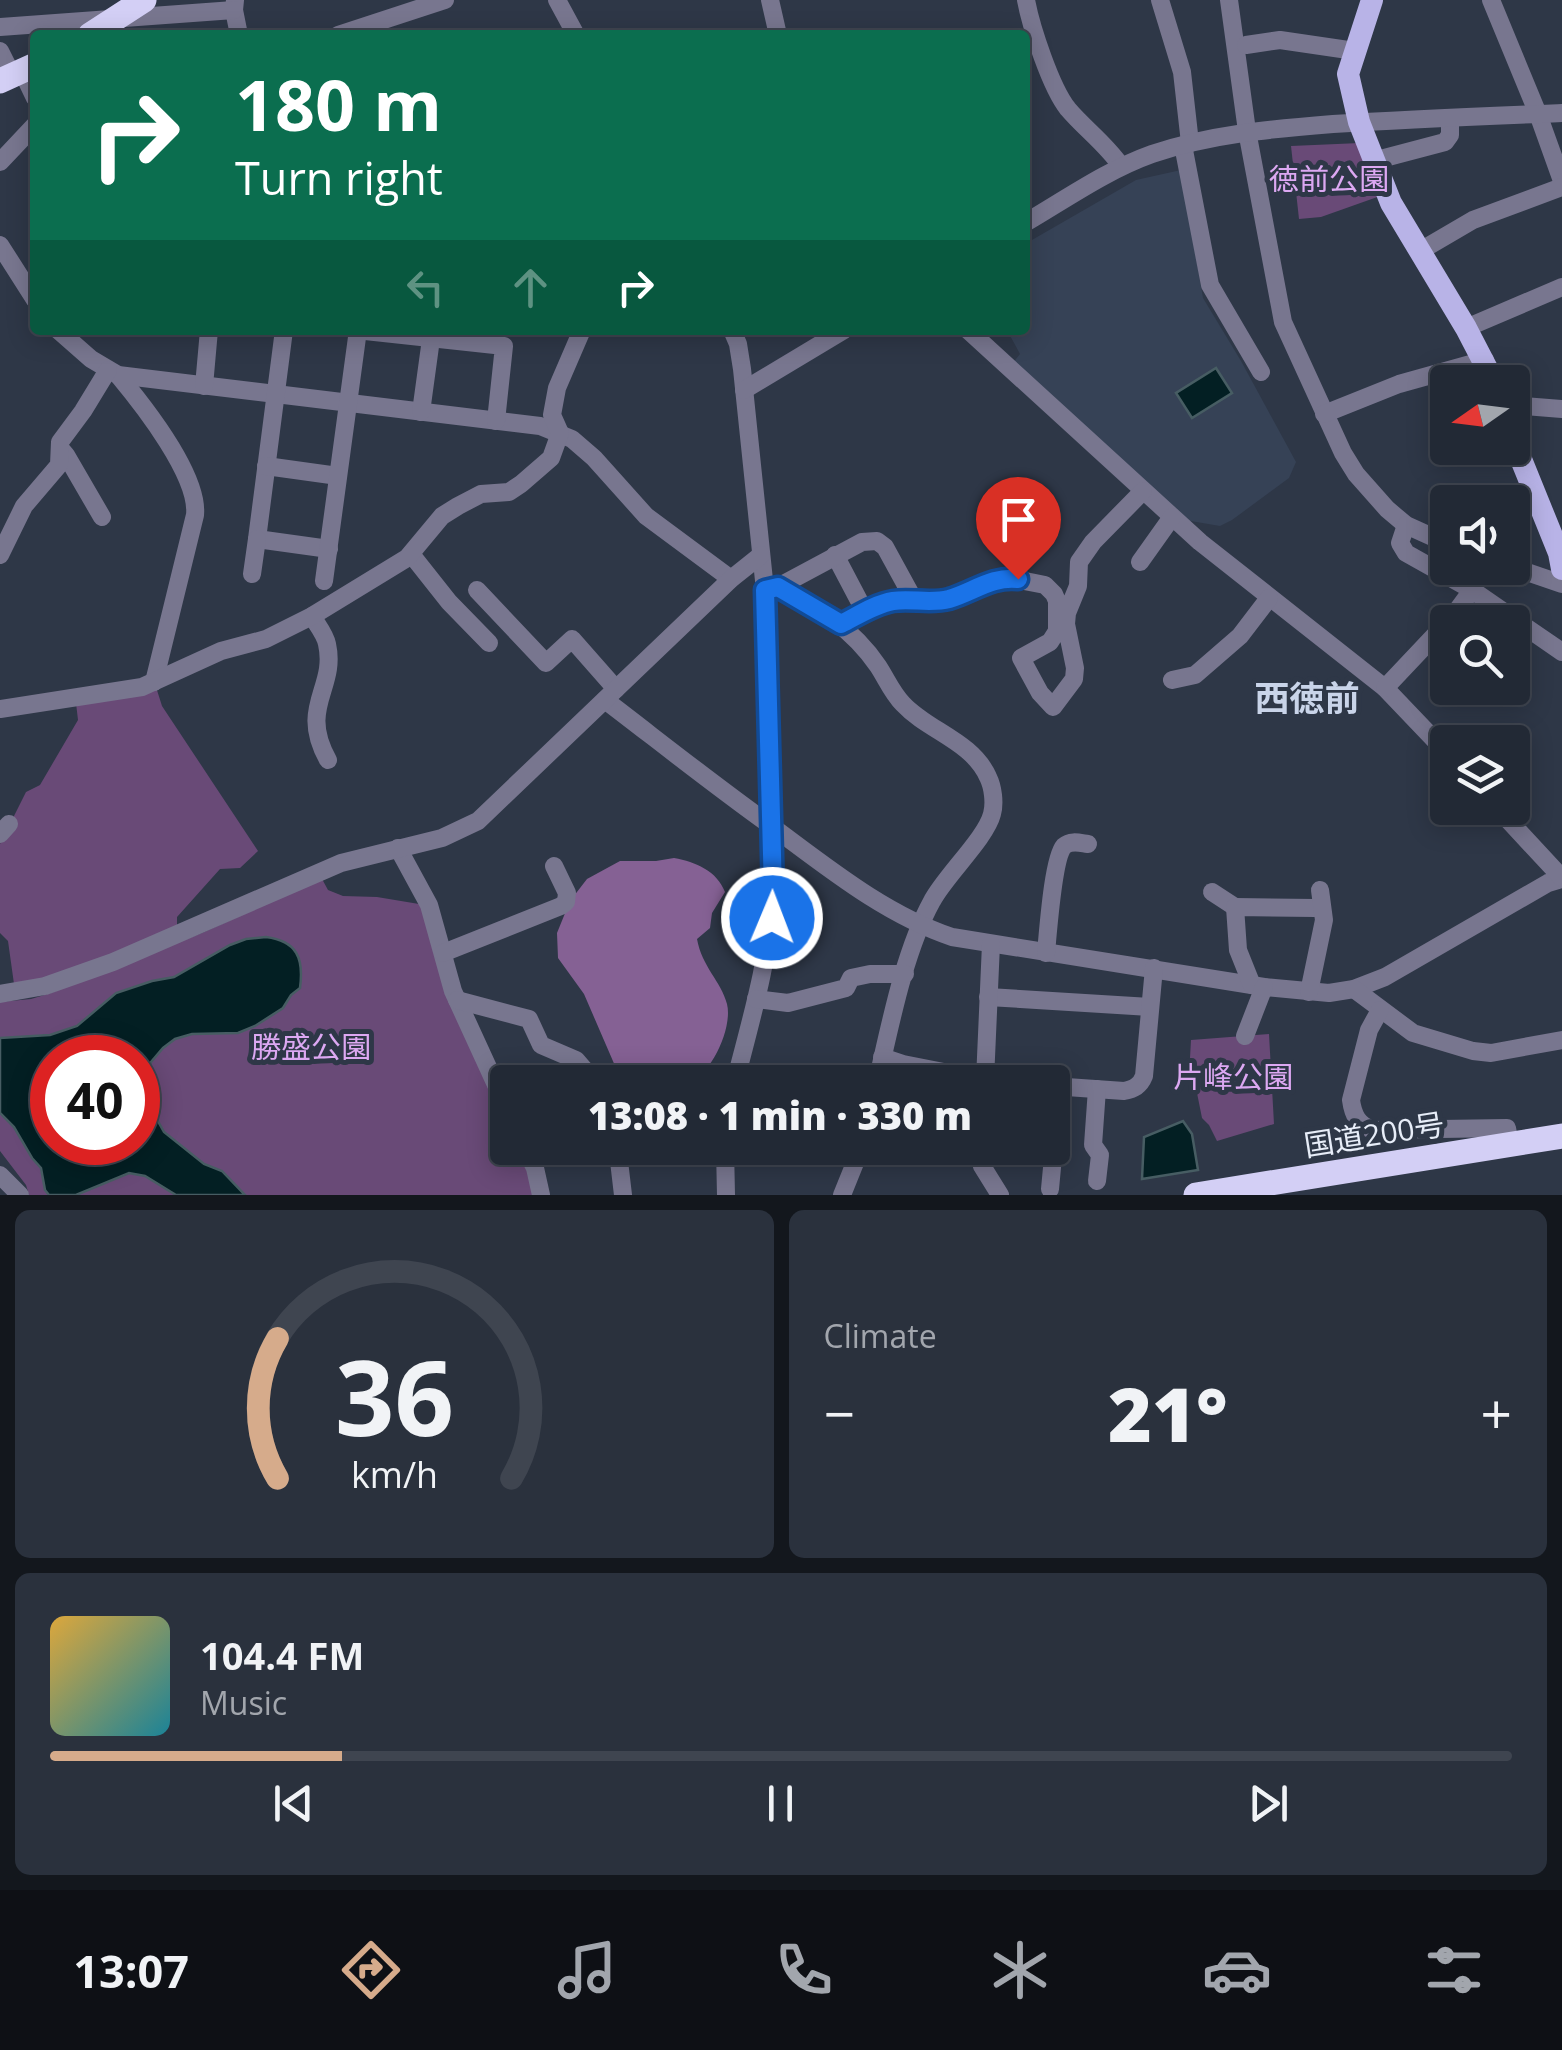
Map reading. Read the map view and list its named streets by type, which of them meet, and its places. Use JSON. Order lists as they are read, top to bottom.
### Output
{
  "streets": {
    "highway": ["国道200号"]
  },
  "districts": ["西徳前"],
  "parks": ["徳前公園", "勝盛公園", "片峰公園"],
  "north": "left",
  "page": {
    "turn": ["180 m", "Turn right"],
    "limit": "40",
    "trip": "13:08 · 1 min · 330 m",
    "tile": "Climate",
    "heat": ["−", "21°", "+"],
    "song": ["104.4 FM", "Music"],
    "tabs": "13:07",
    "gauge": ["36", "km/h"]
  }
}
